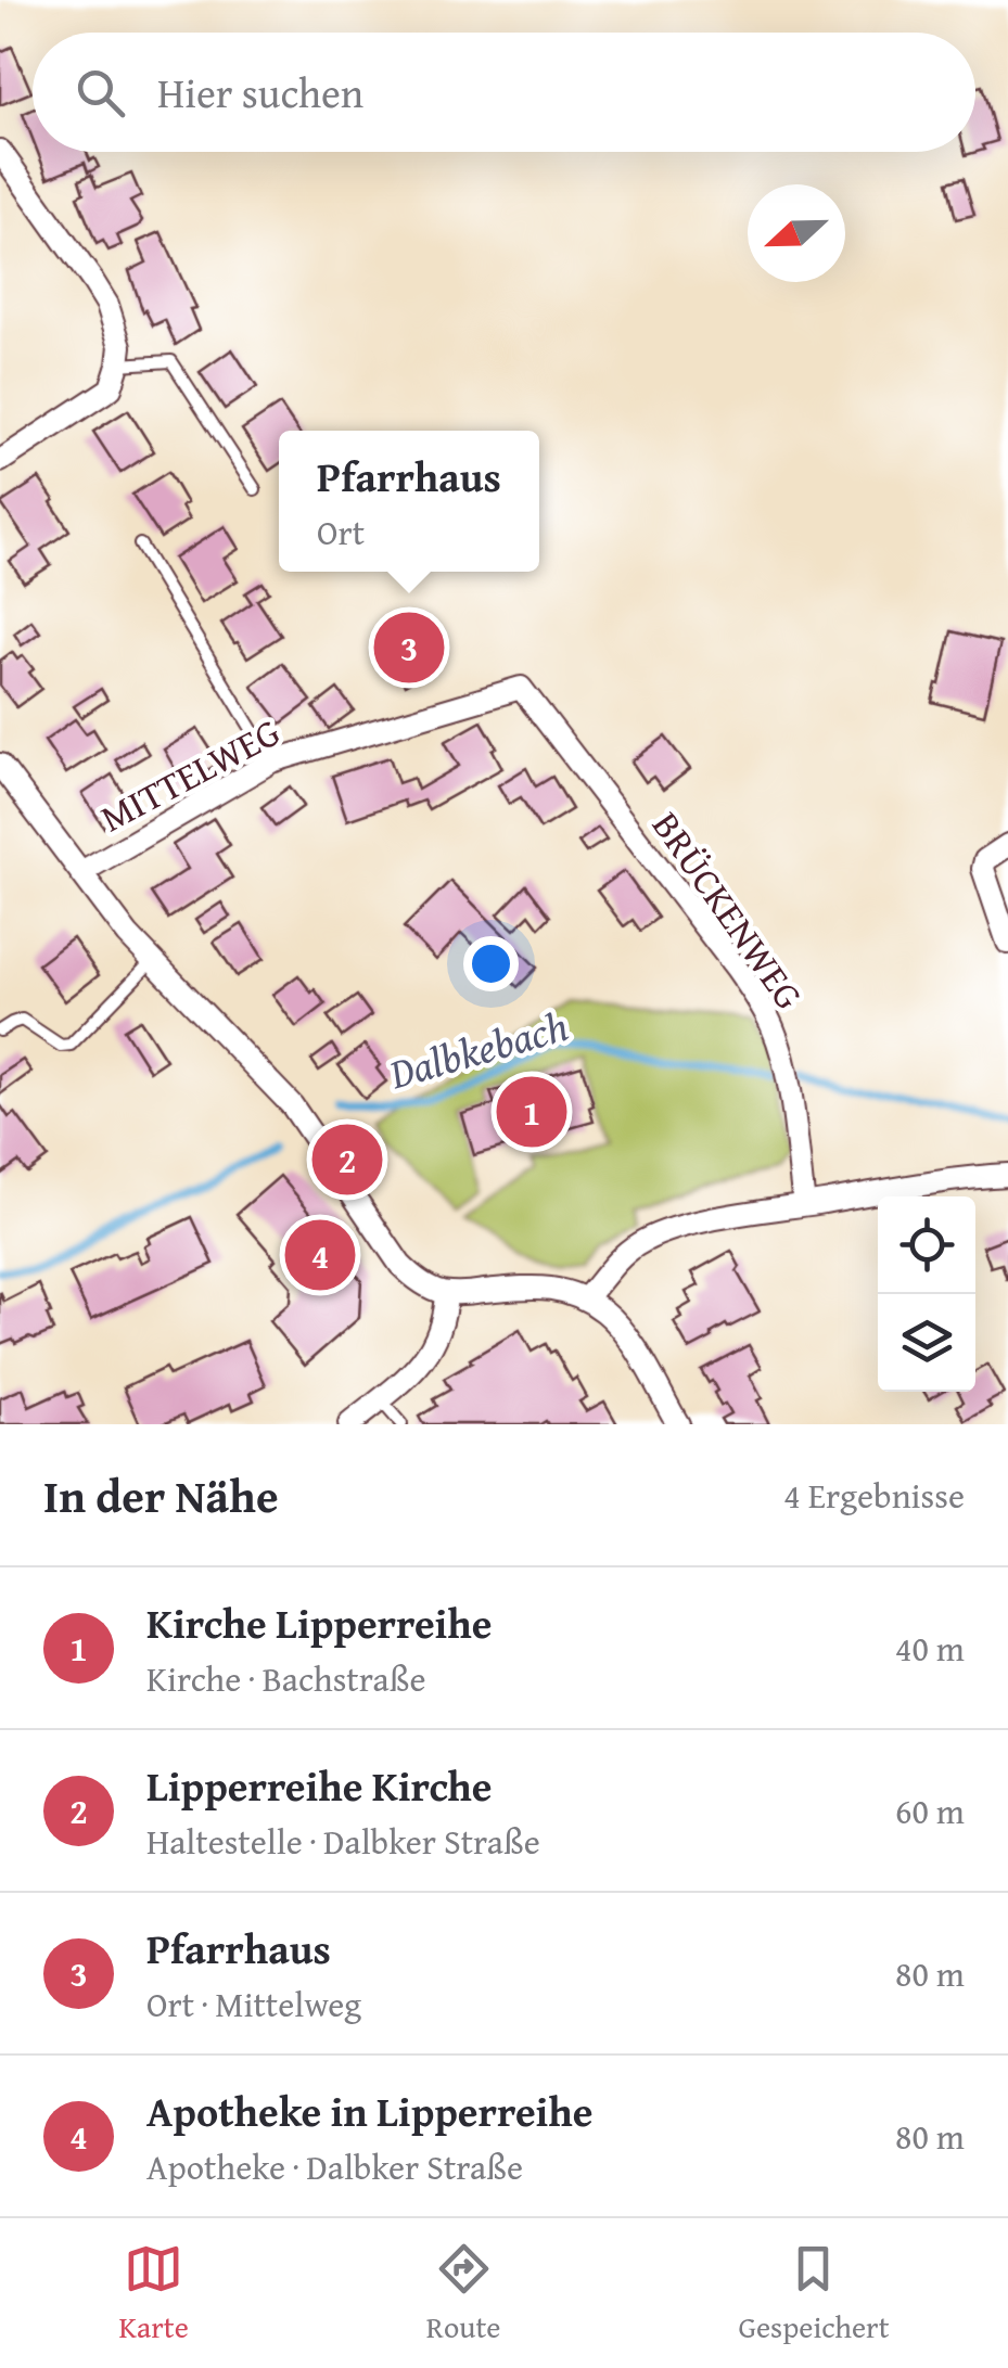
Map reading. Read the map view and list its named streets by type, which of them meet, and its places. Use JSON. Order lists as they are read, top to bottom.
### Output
{
  "streets": {
    "street": ["MITTELWEG", "BRÜCKENWEG"]
  },
  "crossings": [
    ["MITTELWEG", "BRÜCKENWEG"]
  ],
  "water": ["Dalbkebach"],
  "north": "left",
  "page": {
    "search": "Hier suchen",
    "popup": ["Pfarrhaus", "Ort"],
    "pins": [
      "3",
      "1",
      "2",
      "4"
    ],
    "heading": ["In der Nähe", "4 Ergebnisse"],
    "list": [
      {
        "mark": "1",
        "name": "Kirche Lipperreihe",
        "note": "Kirche · Bachstraße",
        "value": "40 m"
      },
      {
        "mark": "2",
        "name": "Lipperreihe Kirche",
        "note": "Haltestelle · Dalbker Straße",
        "value": "60 m"
      },
      {
        "mark": "3",
        "name": "Pfarrhaus",
        "note": "Ort · Mittelweg",
        "value": "80 m"
      },
      {
        "mark": "4",
        "name": "Apotheke in Lipperreihe",
        "note": "Apotheke · Dalbker Straße",
        "value": "80 m"
      }
    ],
    "nav": ["Karte", "Route", "Gespeichert"]
  }
}
